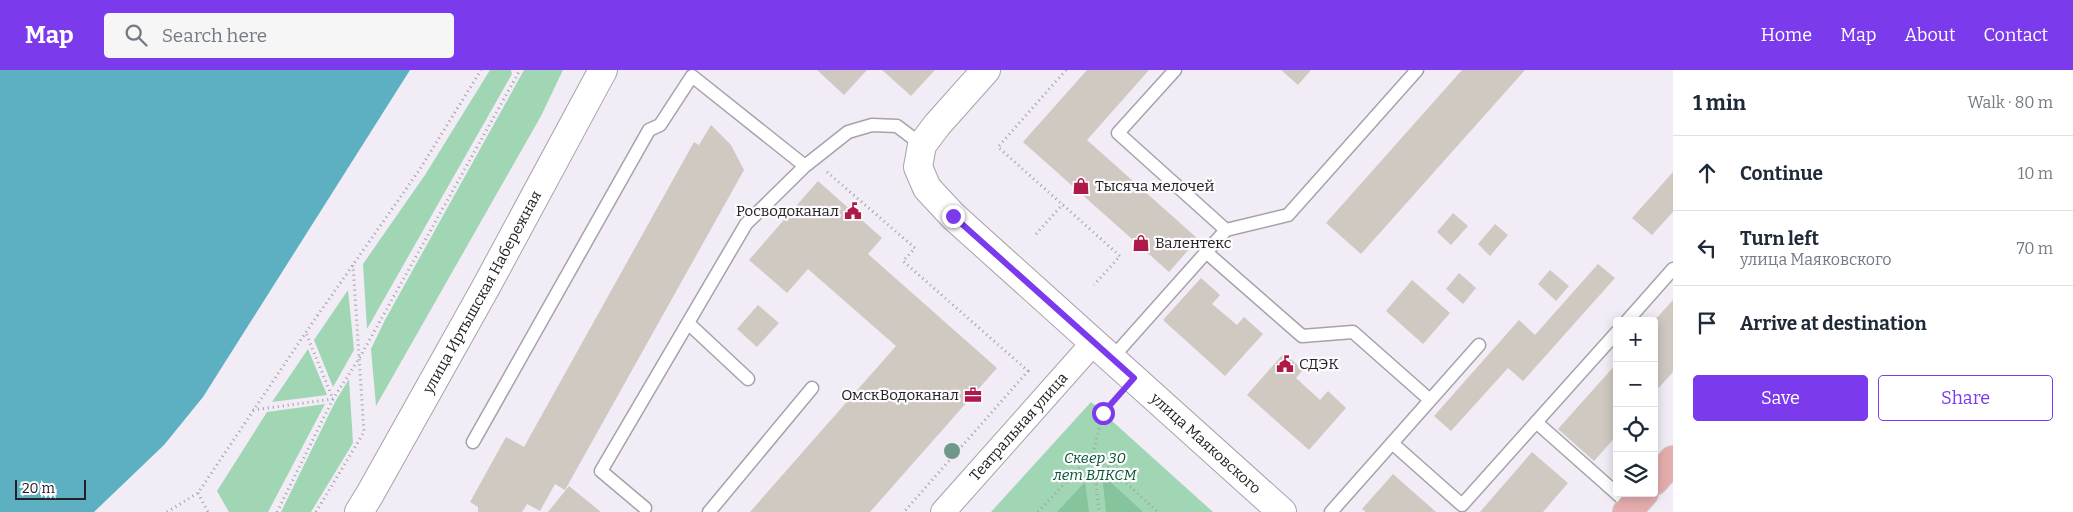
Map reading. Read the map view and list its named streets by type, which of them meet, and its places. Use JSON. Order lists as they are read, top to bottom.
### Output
{
  "streets": {
    "main road": ["улица Иртышская Набережная", "улица Маяковского"],
    "street": ["Театральная улица"]
  },
  "crossings": [
    ["Театральная улица", "улица Маяковского"]
  ],
  "parks": ["Сквер 30 лет ВЛКСМ"],
  "places": {
    "shop": ["Тысяча мелочей", "Валентекс"],
    "public building": ["Росводоканал", "СДЭК"],
    "office": ["ОмскВодоканал"]
  },
  "scale_bar": "20 m",
  "page": {
    "header": "Map",
    "search": "Search here",
    "nav": [
      "Home",
      "Map",
      "About",
      "Contact"
    ],
    "heading": ["1 min", "Walk · 80 m"],
    "list": [
      ["Continue", "10 m"],
      ["Turn left", "улица Маяковского", "70 m"],
      "Arrive at destination"
    ],
    "map_buttons": ["+", "−"],
    "buttons": ["Save", "Share"],
    "scale": "20 m"
  }
}
